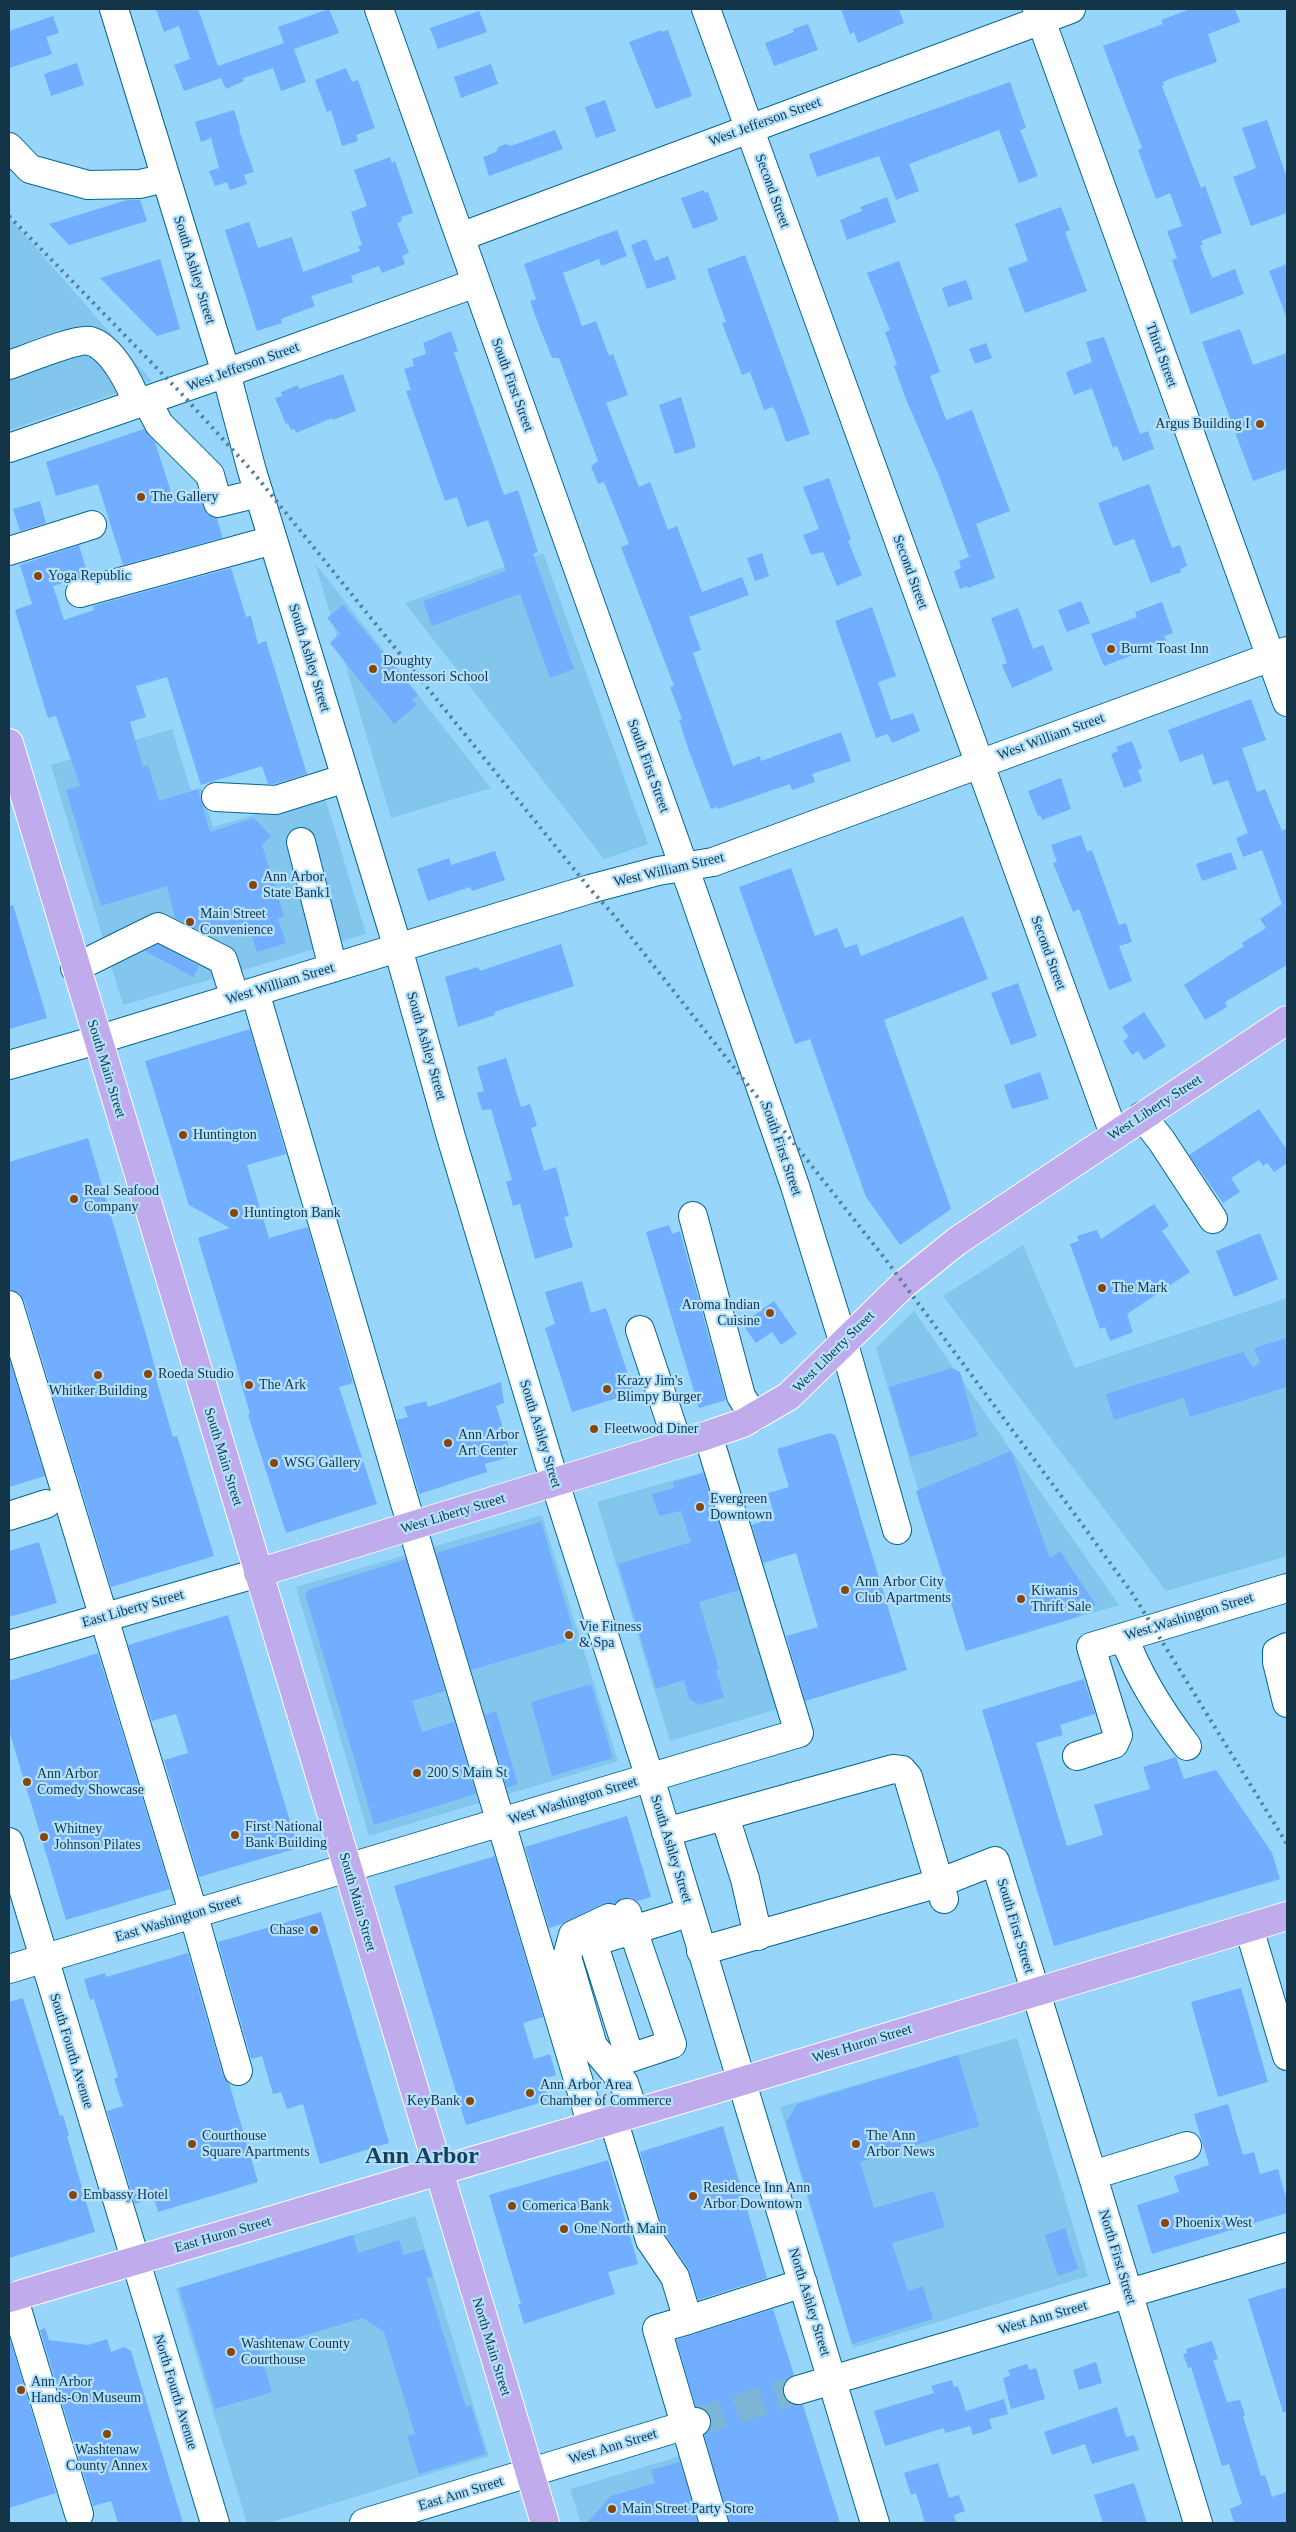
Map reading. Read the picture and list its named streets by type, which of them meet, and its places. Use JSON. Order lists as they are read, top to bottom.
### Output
{
  "streets": {
    "main road": [
      "South Main Street",
      "West Liberty Street",
      "West Huron Street",
      "East Huron Street",
      "North Main Street"
    ],
    "street": [
      "West Jefferson Street",
      "Second Street",
      "South Ashley Street",
      "Third Street",
      "South First Street",
      "West William Street",
      "East Liberty Street",
      "West Washington Street",
      "East Washington Street",
      "South Fourth Avenue",
      "North First Street",
      "North Ashley Street",
      "West Ann Street",
      "North Fourth Avenue",
      "East Ann Street"
    ]
  },
  "crossings": [
    ["West Jefferson Street", "Second Street"],
    ["West Jefferson Street", "South Ashley Street"],
    ["West Jefferson Street", "Third Street"],
    ["West Jefferson Street", "South First Street"],
    ["Second Street", "West William Street"],
    ["Second Street", "West Liberty Street"],
    ["South Ashley Street", "West William Street"],
    ["South Ashley Street", "West Liberty Street"],
    ["South Ashley Street", "West Washington Street"],
    ["South Ashley Street", "West Huron Street"],
    ["South Ashley Street", "North Ashley Street"],
    ["Third Street", "West William Street"],
    ["South First Street", "West William Street"],
    ["South First Street", "West Liberty Street"],
    ["South First Street", "West Huron Street"],
    ["South First Street", "North First Street"],
    ["West William Street", "South Main Street"],
    ["South Main Street", "West Liberty Street"],
    ["South Main Street", "East Liberty Street"],
    ["South Main Street", "West Washington Street"],
    ["South Main Street", "East Washington Street"],
    ["South Main Street", "West Huron Street"],
    ["South Main Street", "East Huron Street"],
    ["South Main Street", "North Main Street"],
    ["West Liberty Street", "East Liberty Street"],
    ["West Liberty Street", "West Washington Street"],
    ["West Washington Street", "East Washington Street"],
    ["East Washington Street", "South Fourth Avenue"],
    ["West Huron Street", "East Huron Street"],
    ["West Huron Street", "North First Street"],
    ["West Huron Street", "North Ashley Street"],
    ["West Huron Street", "North Main Street"],
    ["South Fourth Avenue", "East Huron Street"],
    ["South Fourth Avenue", "North Fourth Avenue"],
    ["East Huron Street", "North Main Street"],
    ["East Huron Street", "North Fourth Avenue"],
    ["North First Street", "West Ann Street"],
    ["North Ashley Street", "West Ann Street"],
    ["West Ann Street", "North Main Street"],
    ["West Ann Street", "East Ann Street"],
    ["North Main Street", "East Ann Street"]
  ],
  "districts": ["Ann Arbor"],
  "places": [
    "Argus Building I",
    "The Gallery",
    "Yoga Republic",
    "Burnt Toast Inn",
    "Doughty Montessori School",
    "Ann Arbor State Bank1",
    "Main Street Convenience",
    "Huntington",
    "Real Seafood Company",
    "Huntington Bank",
    "The Mark",
    "Aroma Indian Cuisine",
    "Roeda Studio",
    "Whitker Building",
    "The Ark",
    "Krazy Jim's Blimpy Burger",
    "Fleetwood Diner",
    "Ann Arbor Art Center",
    "WSG Gallery",
    "Evergreen Downtown",
    "Ann Arbor City Club Apartments",
    "Kiwanis Thrift Sale",
    "Vie Fitness & Spa",
    "200 S Main St",
    "Ann Arbor Comedy Showcase",
    "First National Bank Building",
    "Whitney Johnson Pilates",
    "Chase",
    "Ann Arbor Area Chamber of Commerce",
    "KeyBank",
    "Courthouse Square Apartments",
    "The Ann Arbor News",
    "Embassy Hotel",
    "Residence Inn Ann Arbor Downtown",
    "Comerica Bank",
    "Phoenix West",
    "One North Main",
    "Washtenaw County Courthouse",
    "Ann Arbor Hands-On Museum",
    "Washtenaw County Annex",
    "Main Street Party Store"
  ]
}
